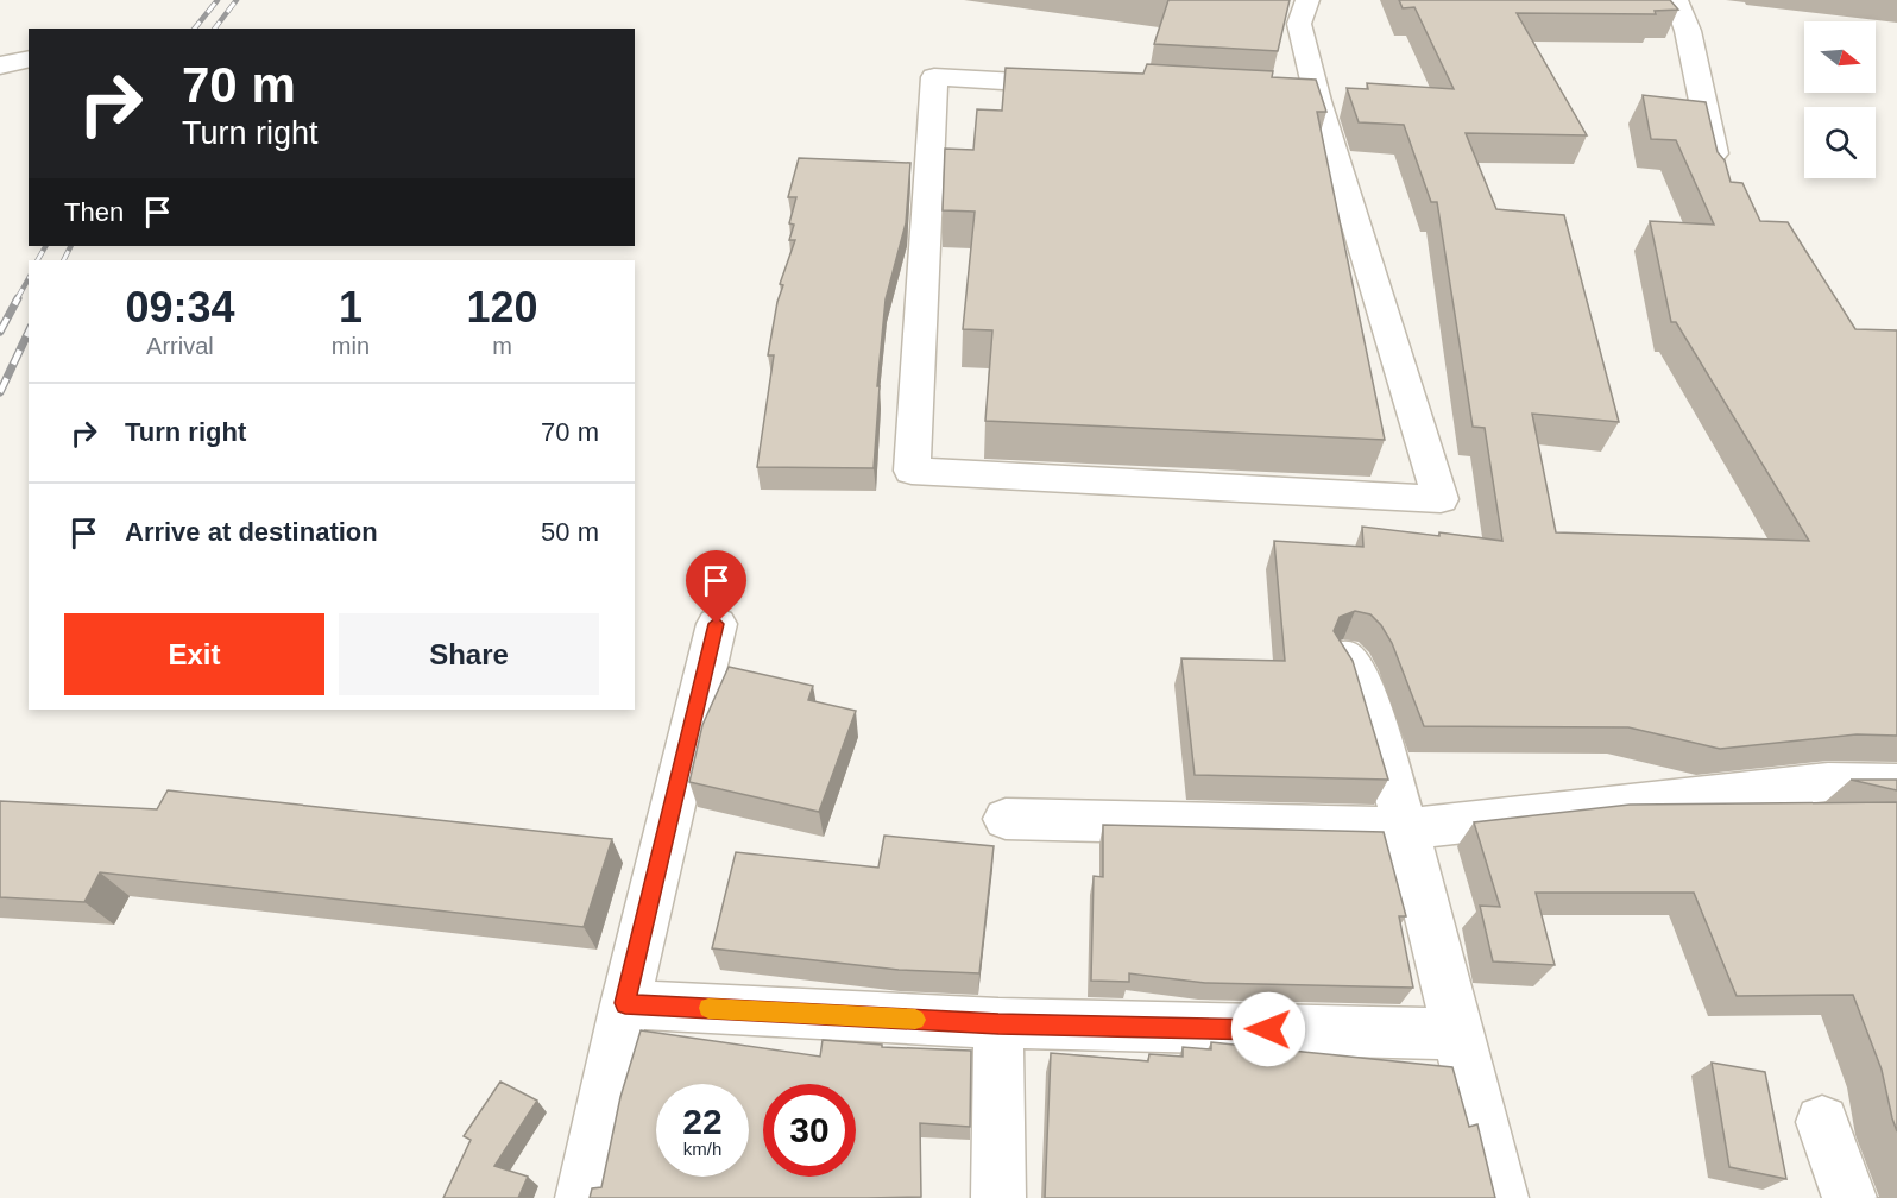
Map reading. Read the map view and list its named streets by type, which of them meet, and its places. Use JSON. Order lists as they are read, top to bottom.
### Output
{
  "north": "right",
  "page": {
    "turn": ["70 m", "Turn right"],
    "then": "Then",
    "eta": [
      "09:34",
      "Arrival",
      "1",
      "min",
      "120",
      "m"
    ],
    "list": [
      {
        "name": "Turn right",
        "value": "70 m"
      },
      {
        "name": "Arrive at destination",
        "value": "50 m"
      }
    ],
    "buttons": ["Exit", "Share"],
    "speed": "22 km/h",
    "limit": "30"
  }
}
